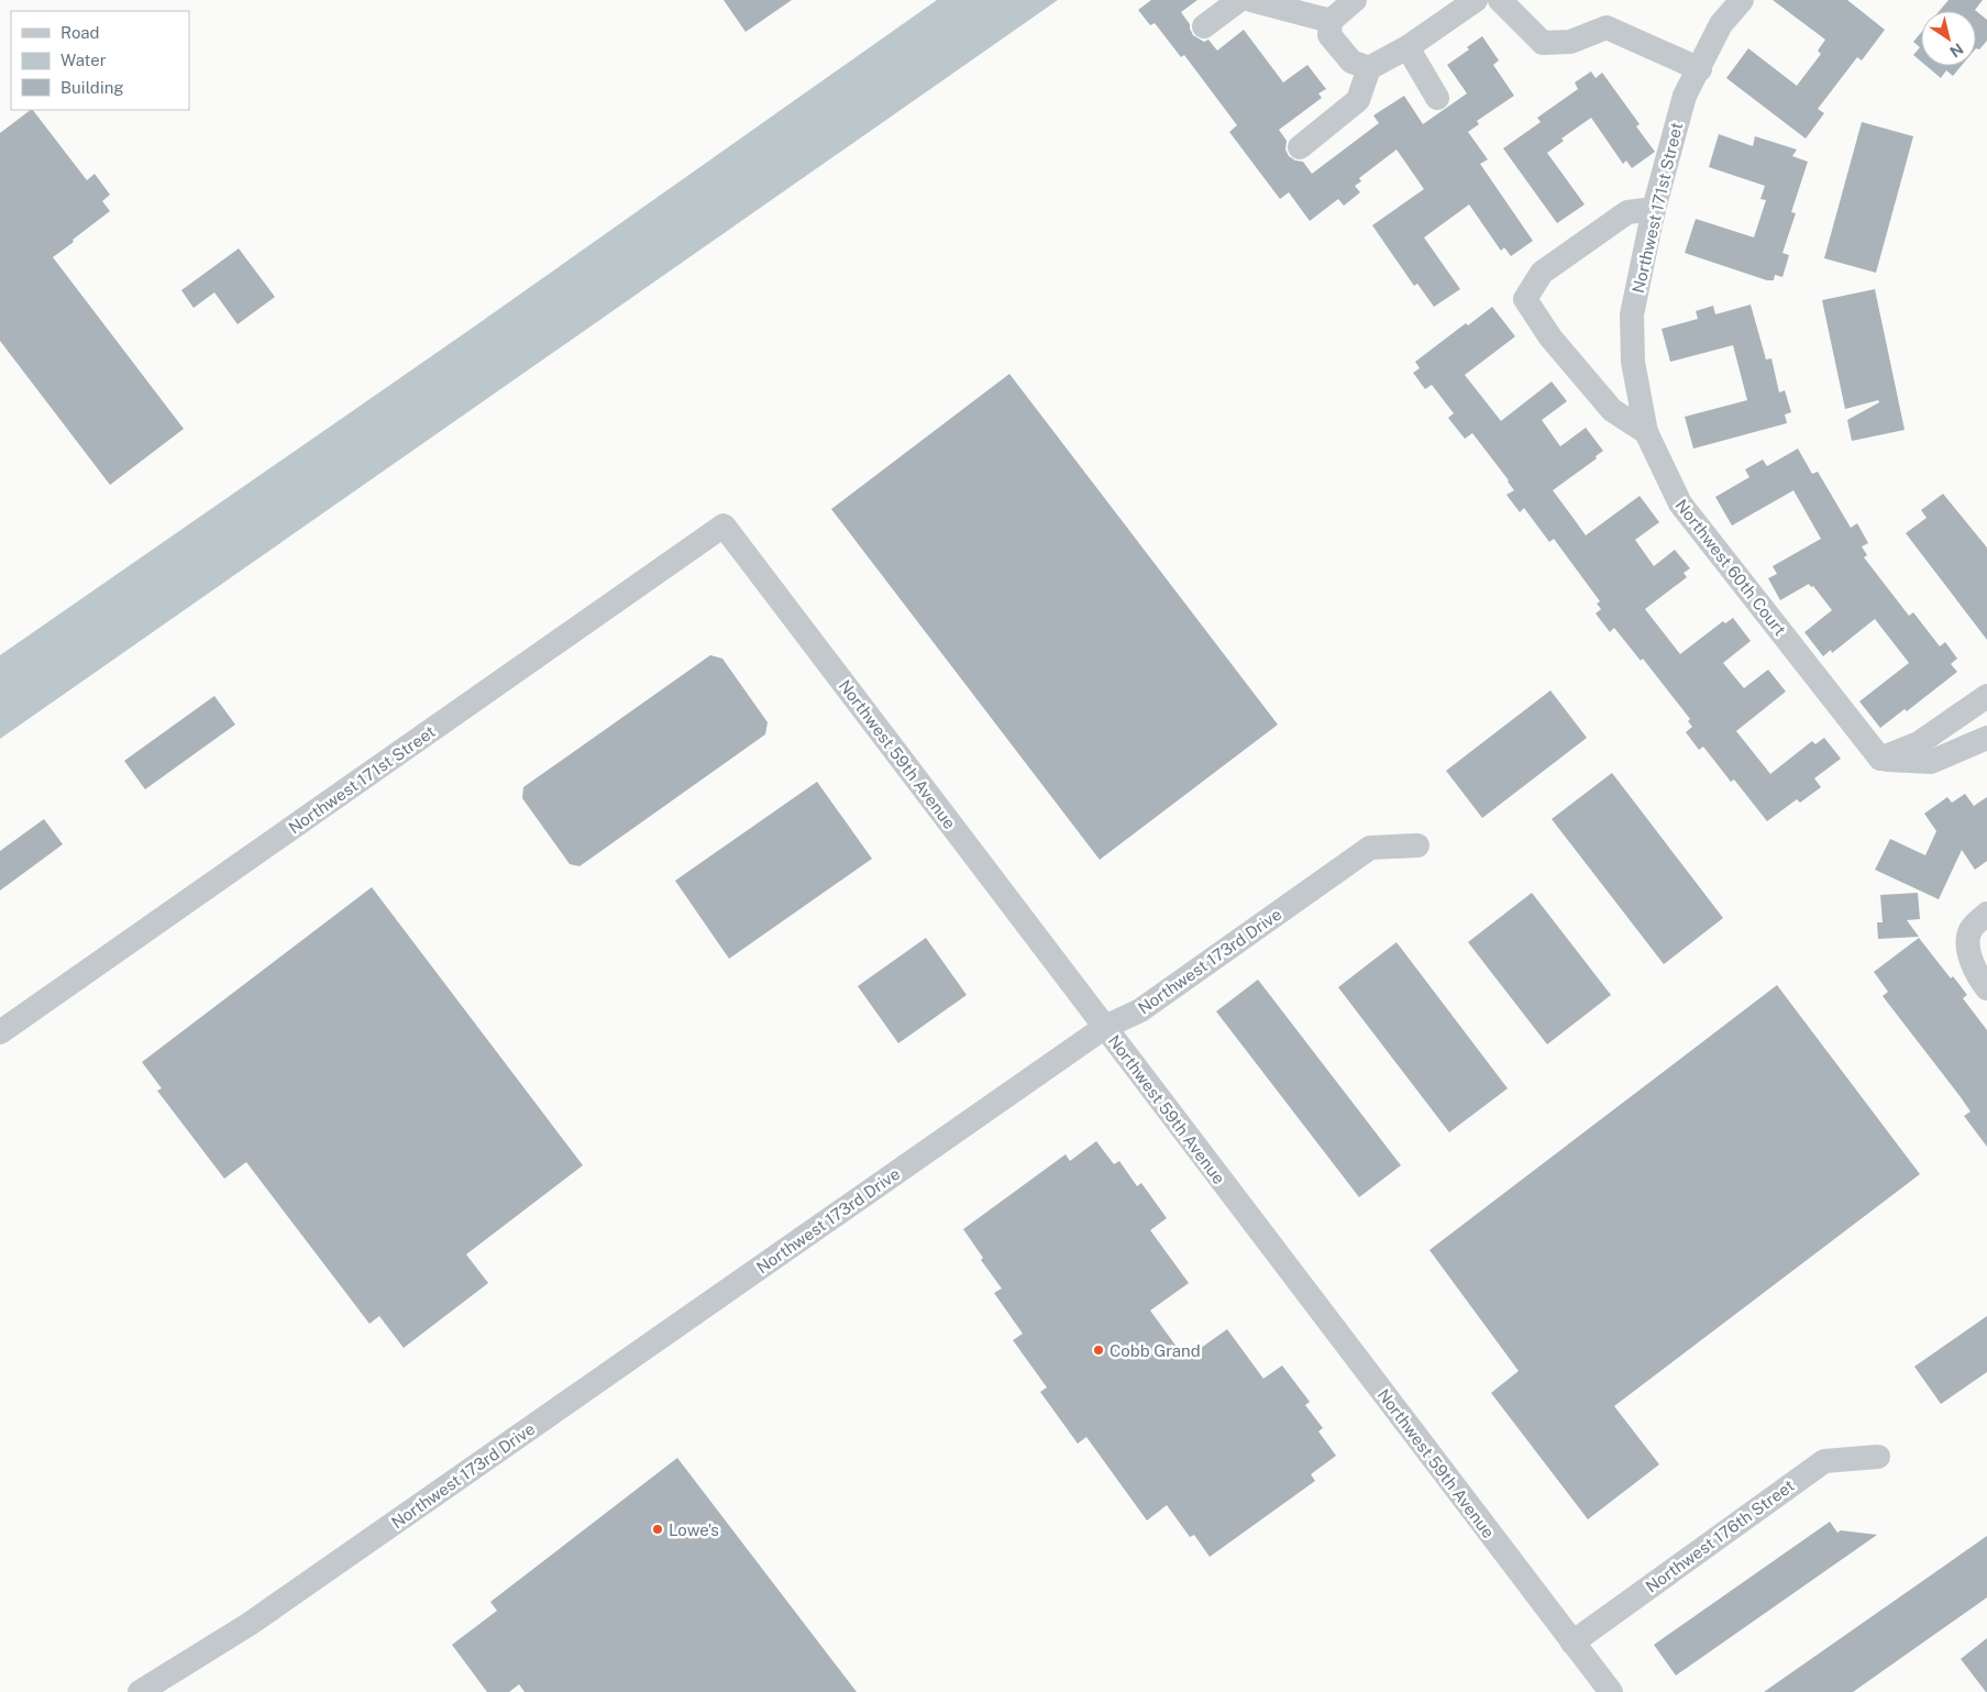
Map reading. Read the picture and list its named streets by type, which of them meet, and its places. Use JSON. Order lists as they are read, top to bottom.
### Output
{
  "streets": {
    "street": [
      "Northwest 171st Street",
      "Northwest 60th Court",
      "Northwest 59th Avenue",
      "Northwest 173rd Drive",
      "Northwest 176th Street"
    ]
  },
  "crossings": [
    ["Northwest 171st Street", "Northwest 60th Court"],
    ["Northwest 171st Street", "Northwest 59th Avenue"],
    ["Northwest 59th Avenue", "Northwest 173rd Drive"],
    ["Northwest 59th Avenue", "Northwest 176th Street"]
  ],
  "places": ["Cobb Grand", "Lowe's"],
  "legend": ["Road", "Water", "Building"],
  "north": "bottom right"
}
